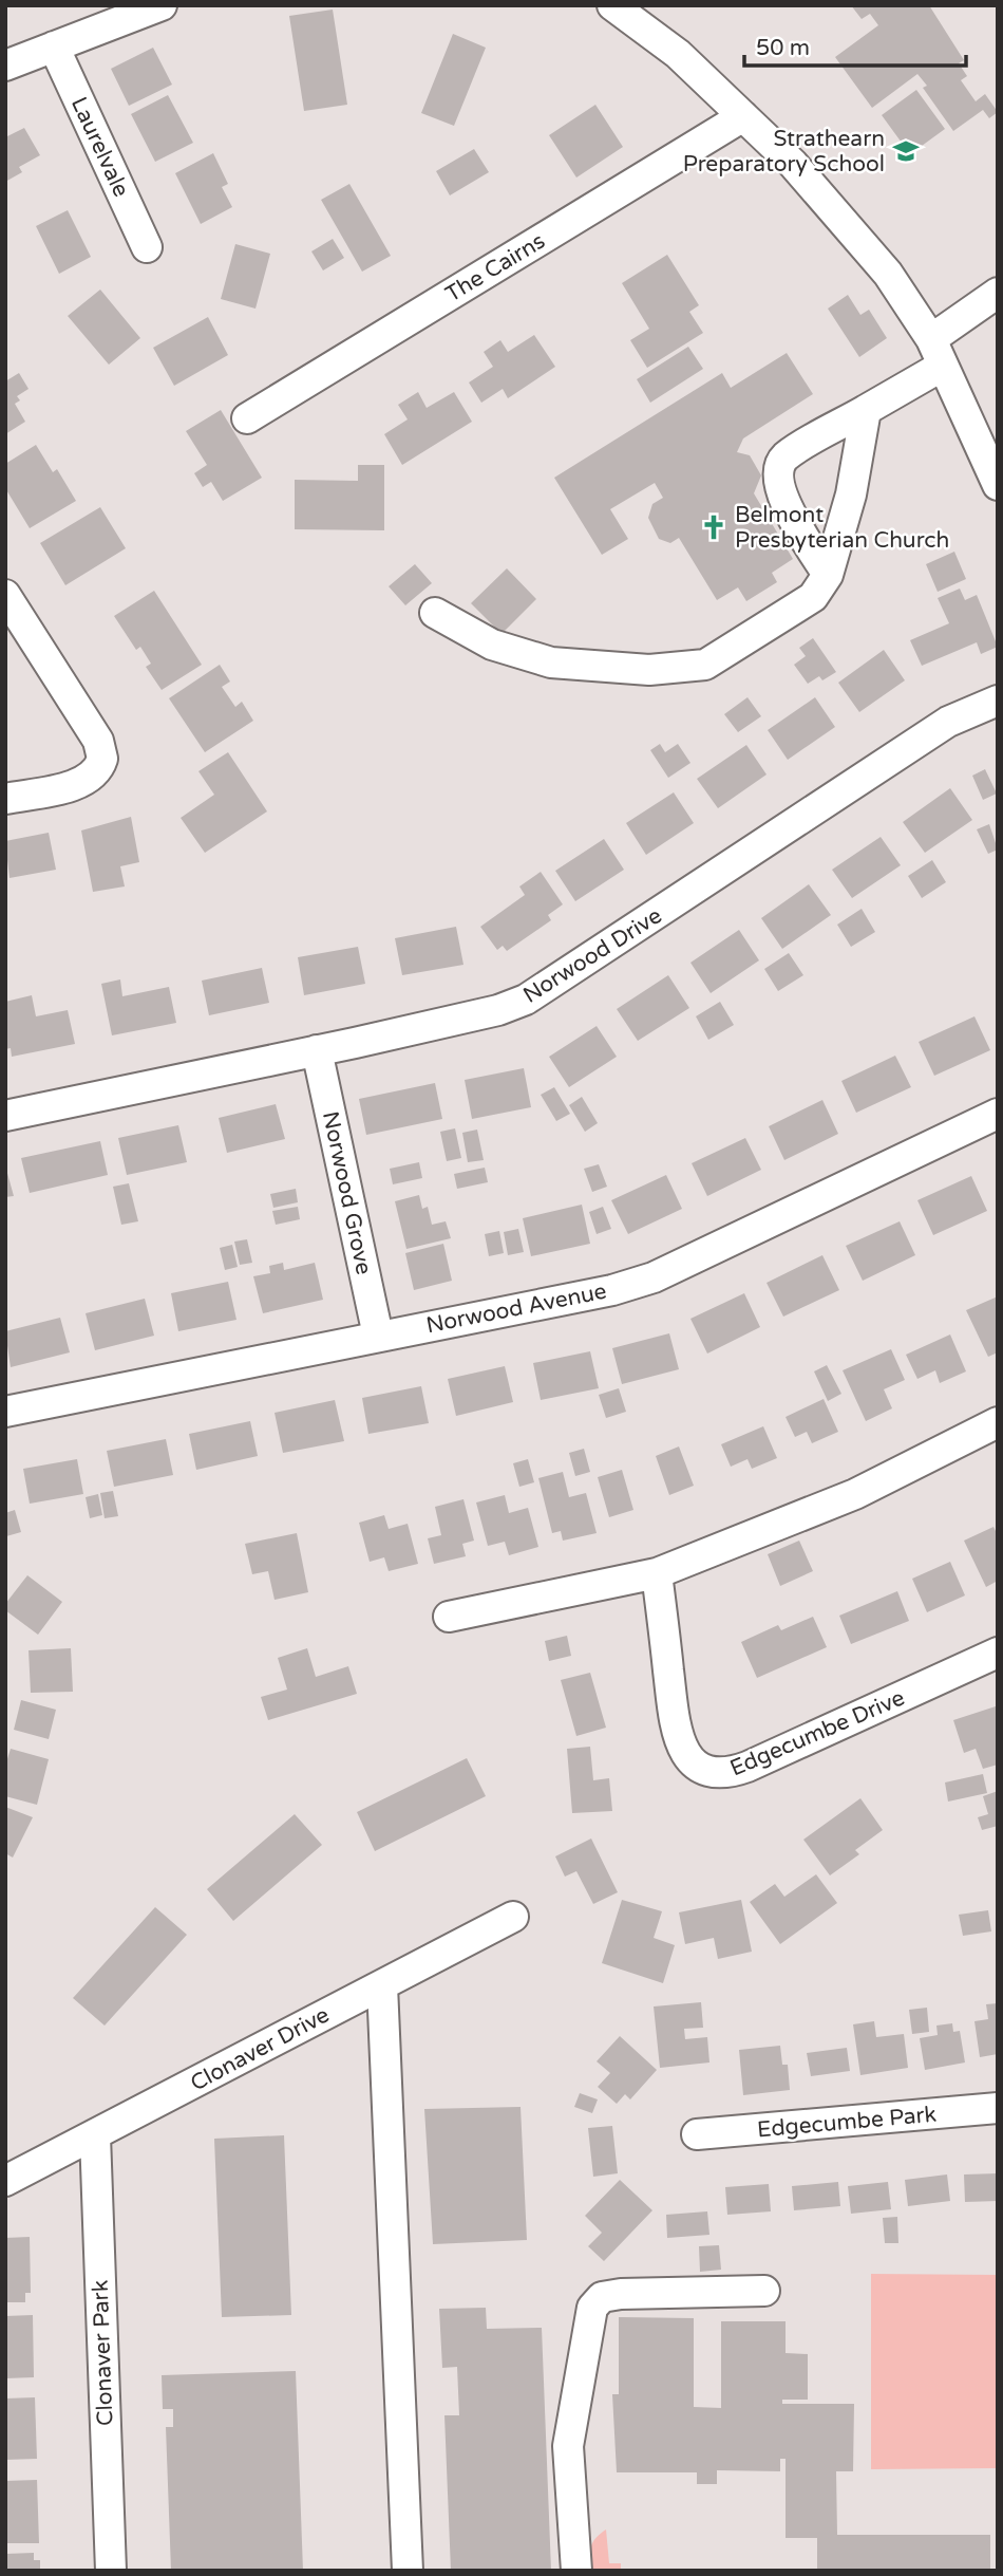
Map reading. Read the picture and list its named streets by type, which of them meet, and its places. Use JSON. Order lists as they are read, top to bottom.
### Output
{
  "streets": {
    "street": [
      "Laurelvale",
      "The Cairns",
      "Norwood Drive",
      "Norwood Grove",
      "Norwood Avenue",
      "Edgecumbe Drive",
      "Clonaver Drive",
      "Edgecumbe Park",
      "Clonaver Park"
    ]
  },
  "crossings": [
    ["Norwood Drive", "Norwood Grove"],
    ["Norwood Grove", "Norwood Avenue"],
    ["Clonaver Drive", "Clonaver Park"]
  ],
  "places": {
    "school or university": ["Strathearn Preparatory School"],
    "church": ["Belmont Presbyterian Church"]
  },
  "scale_bar": "50 m"
}
